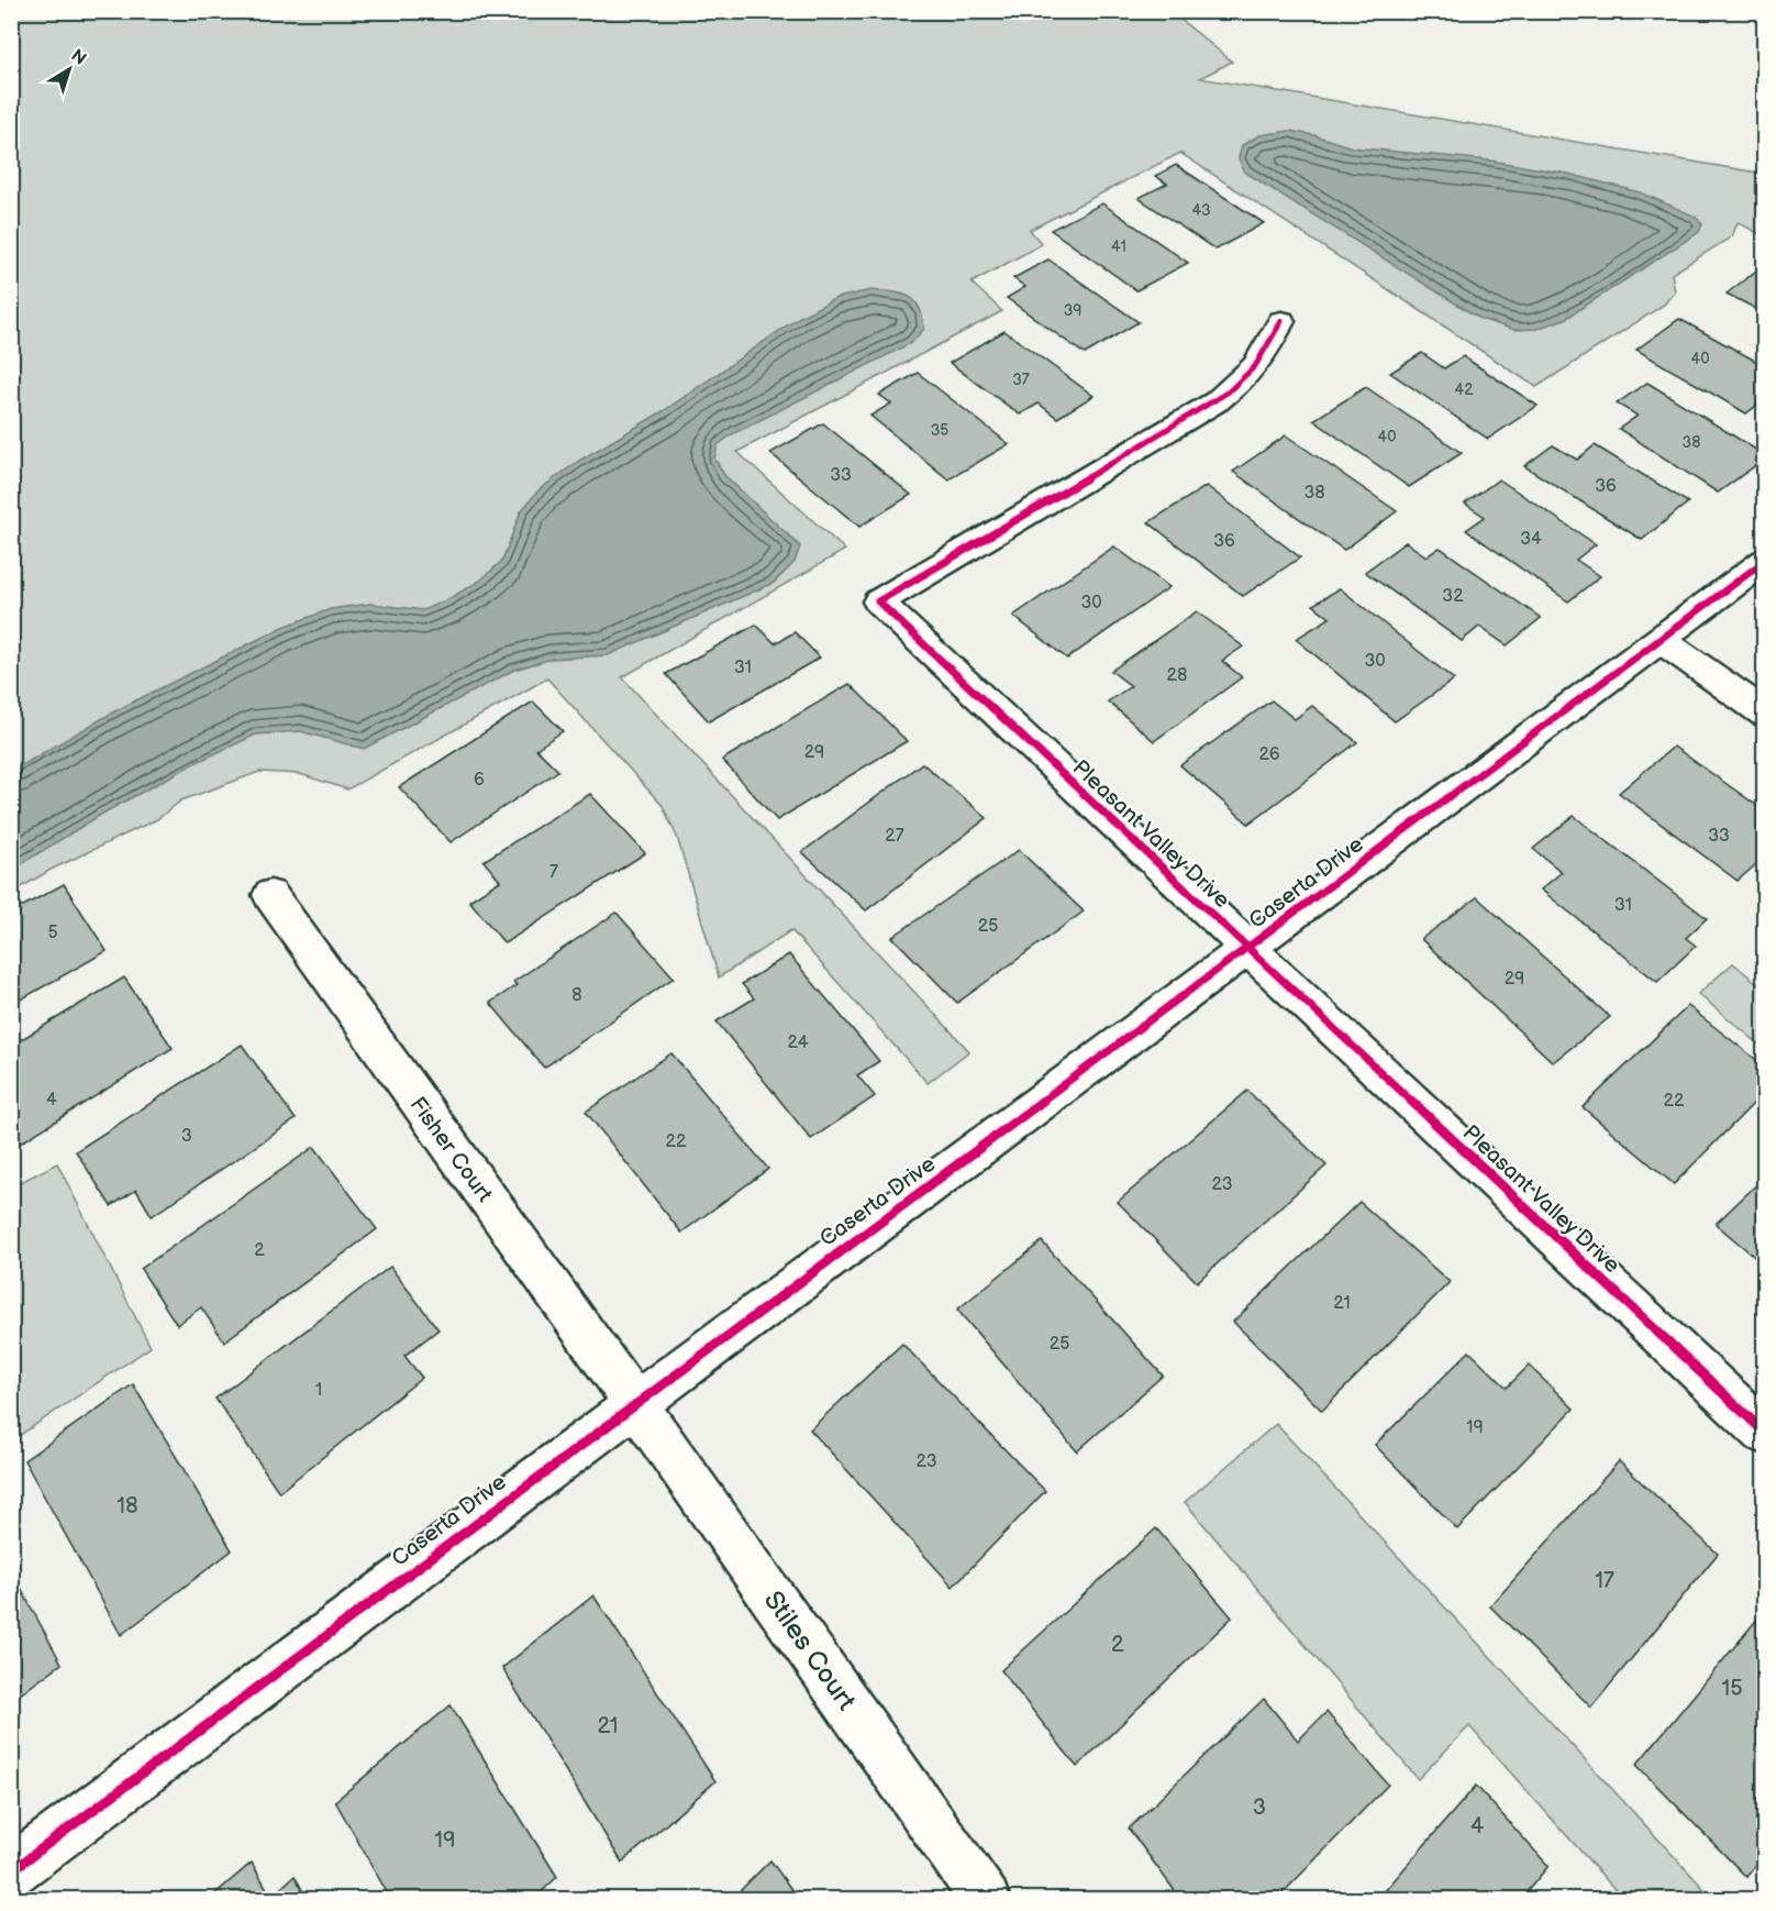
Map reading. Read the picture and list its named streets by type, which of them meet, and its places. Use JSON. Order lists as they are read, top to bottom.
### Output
{
  "streets": {
    "street": [
      "Pleasant Valley Drive",
      "Caserta Drive",
      "Fisher Court",
      "Stiles Court"
    ]
  },
  "crossings": [
    ["Pleasant Valley Drive", "Caserta Drive"],
    ["Caserta Drive", "Fisher Court"],
    ["Caserta Drive", "Stiles Court"],
    ["Fisher Court", "Stiles Court"]
  ],
  "house_numbers": [
    "43",
    "41",
    "39",
    "40",
    "37",
    "42",
    "35",
    "40",
    "38",
    "33",
    "36",
    "38",
    "34",
    "36",
    "32",
    "30",
    "30",
    "31",
    "28",
    "29",
    "26",
    "6",
    "27",
    "33",
    "7",
    "31",
    "25",
    "5",
    "29",
    "8",
    "24",
    "4",
    "22",
    "3",
    "22",
    "23",
    "2",
    "21",
    "25",
    "1",
    "19",
    "23",
    "18",
    "17",
    "2",
    "15",
    "21",
    "3",
    "4",
    "19"
  ],
  "north": "top right"
}
